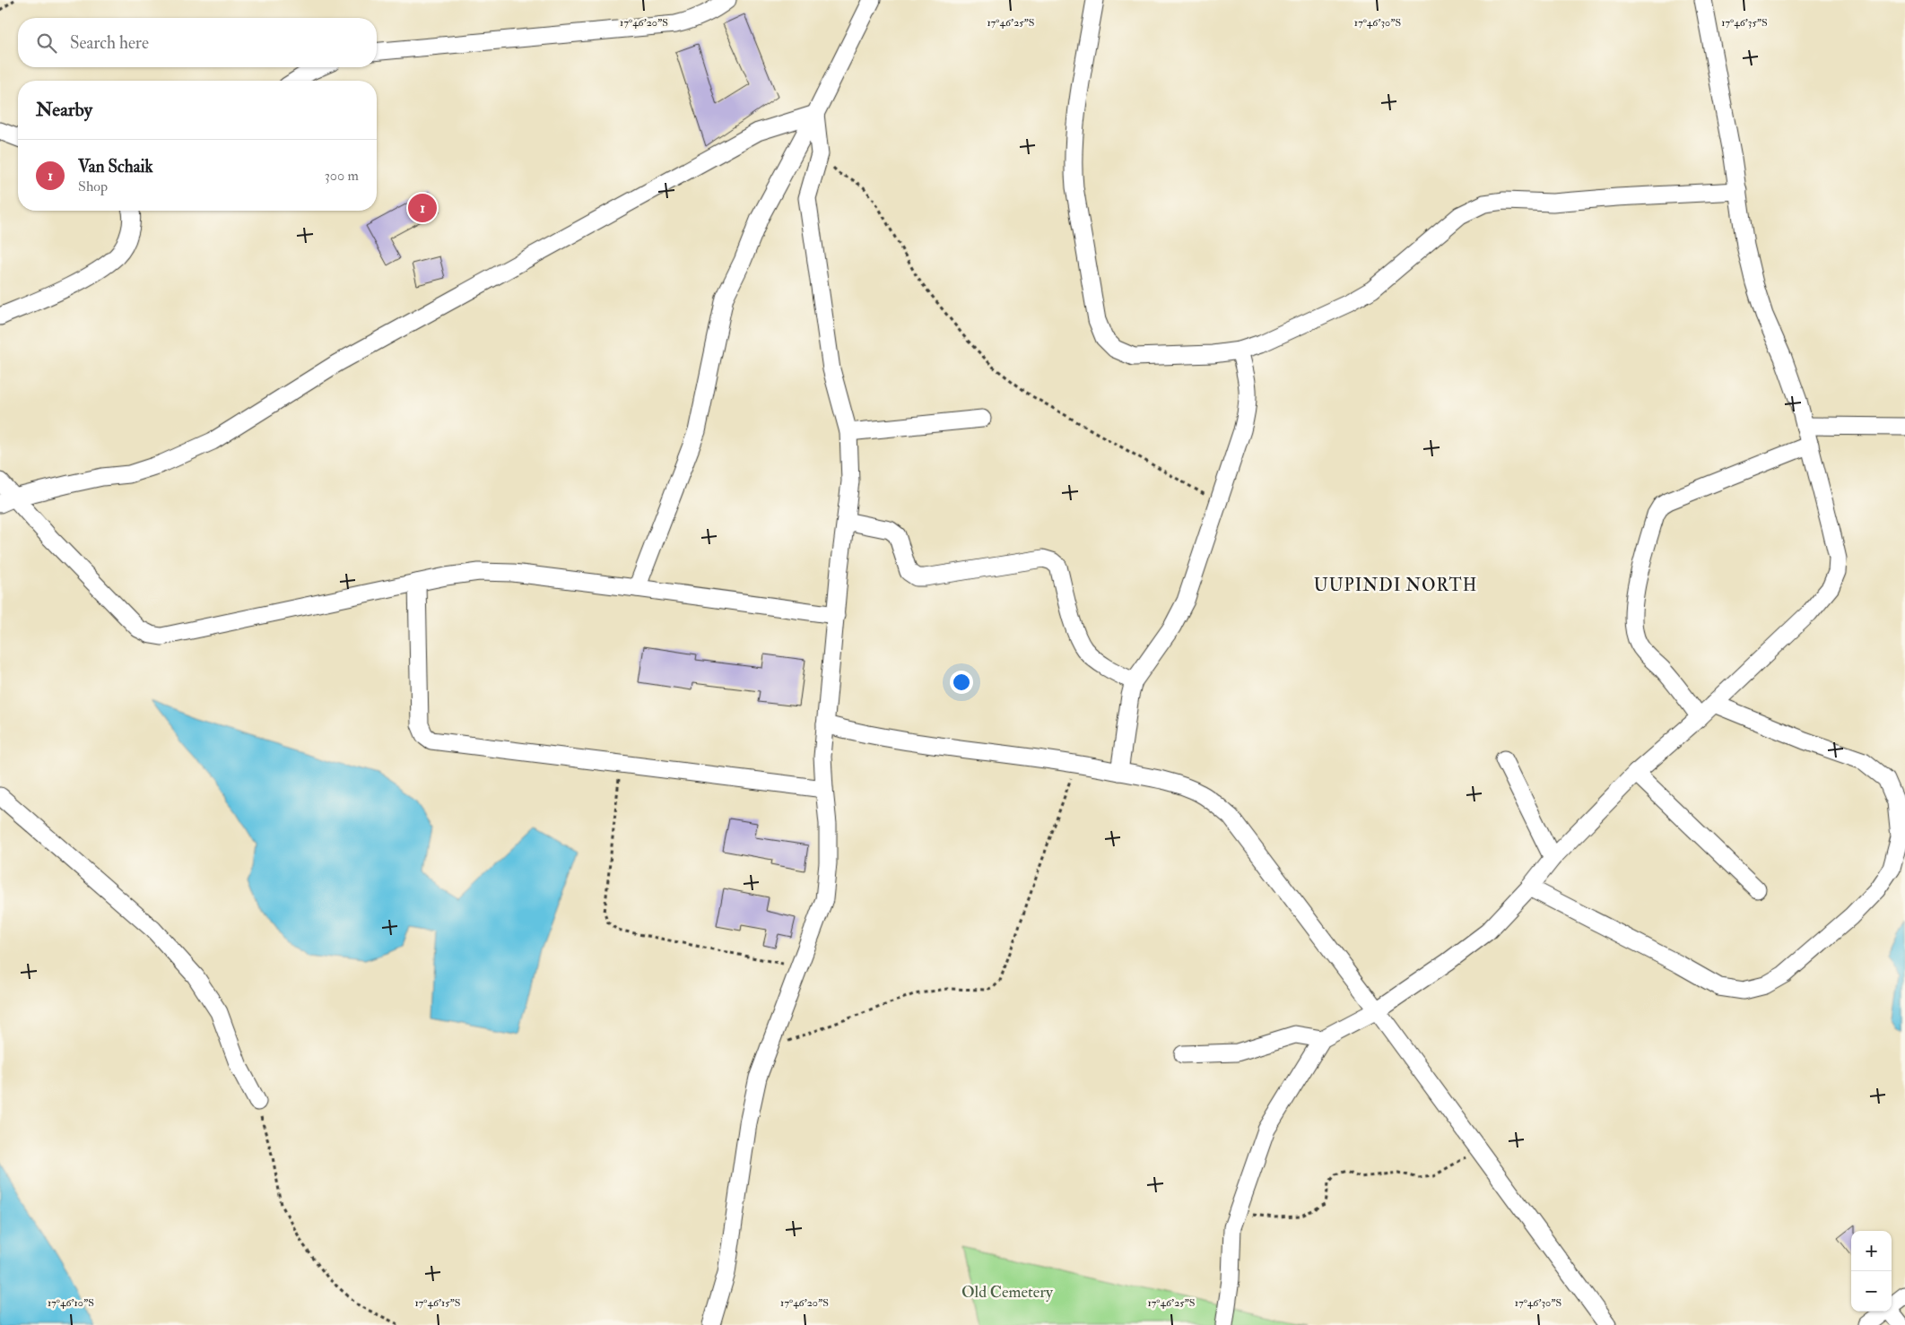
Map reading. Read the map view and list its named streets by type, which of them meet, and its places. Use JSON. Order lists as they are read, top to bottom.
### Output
{
  "districts": ["UUPINDI NORTH"],
  "parks": ["Old Cemetery"],
  "page": {
    "search": "Search here",
    "heading": "Nearby",
    "list": [
      {
        "mark": "1",
        "name": "Van Schaik",
        "note": "Shop",
        "value": "300 m"
      }
    ],
    "pins": "1",
    "map_buttons": ["+", "−"]
  },
  "coordinates": [
    "17°46'20\"S",
    "17°46'25\"S",
    "17°46'30\"S",
    "17°46'35\"S",
    "17°46'10\"S",
    "17°46'15\"S"
  ]
}
